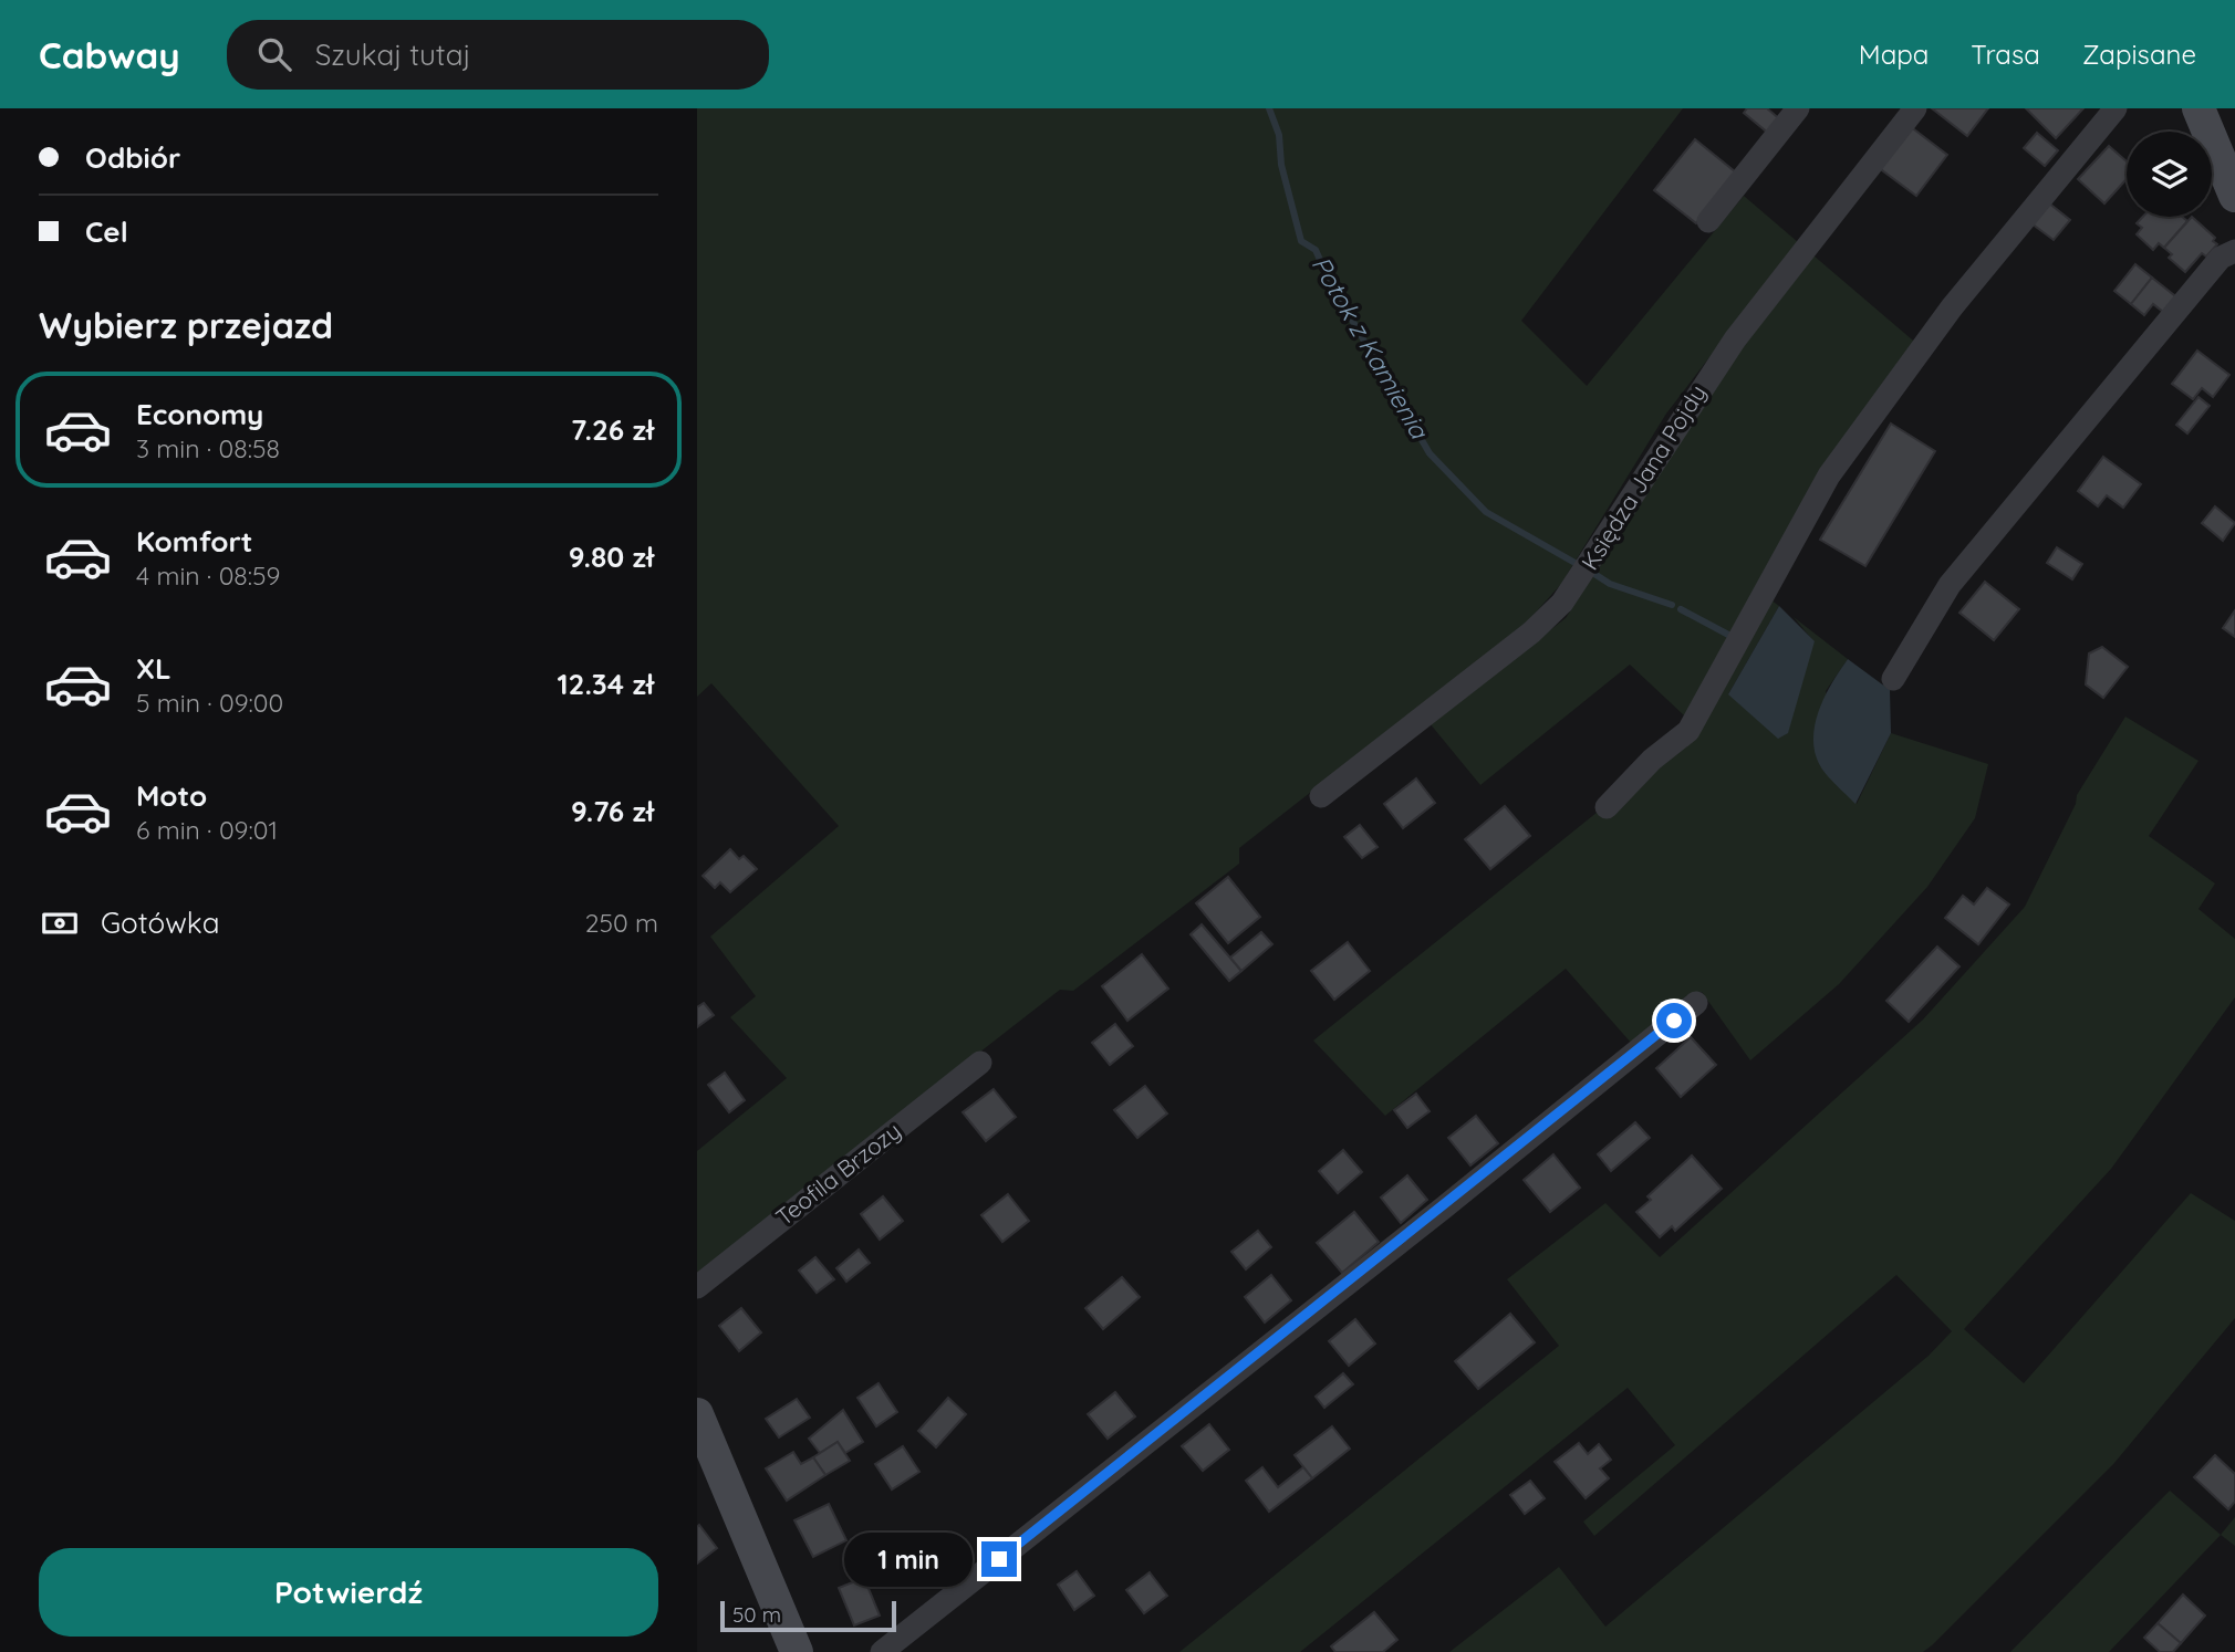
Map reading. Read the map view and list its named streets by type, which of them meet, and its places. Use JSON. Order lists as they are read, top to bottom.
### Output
{
  "streets": {
    "street": ["Księdza Jana Pojdy", "Teofila Brzozy"]
  },
  "water": ["Potok z Kamienia"],
  "scale_bar": "50 m",
  "page": {
    "header": "Cabway",
    "search": "Szukaj tutaj",
    "nav": ["Mapa", "Trasa", "Zapisane"],
    "banner": ["Odbiór", "Cel"],
    "heading": "Wybierz przejazd",
    "list": [
      {
        "name": "Economy",
        "note": "3 min · 08:58",
        "value": "7.26 zł"
      },
      {
        "name": "Komfort",
        "note": "4 min · 08:59",
        "value": "9.80 zł"
      },
      {
        "name": "XL",
        "note": "5 min · 09:00",
        "value": "12.34 zł"
      },
      {
        "name": "Moto",
        "note": "6 min · 09:01",
        "value": "9.76 zł"
      }
    ],
    "pay": ["Gotówka", "250 m"],
    "buttons": "Potwierdź",
    "bubble": "1 min",
    "scale": "50 m"
  }
}
